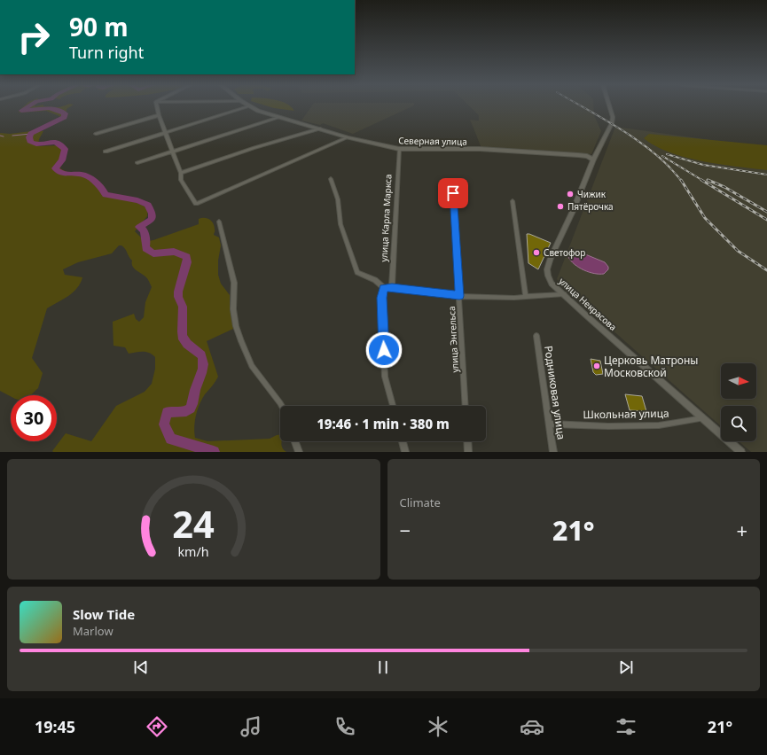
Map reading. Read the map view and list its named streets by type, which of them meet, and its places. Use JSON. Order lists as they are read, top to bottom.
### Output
{
  "streets": {
    "street": [
      "Северная улица",
      "улица Карла Маркса",
      "улица Некрасова",
      "улица Энгельса",
      "Родниковая улица",
      "Школьная улица"
    ]
  },
  "crossings": [
    ["Северная улица", "улица Карла Маркса"],
    ["Северная улица", "улица Некрасова"],
    ["улица Некрасова", "Школьная улица"],
    ["Родниковая улица", "Школьная улица"]
  ],
  "places": [
    "Чижик",
    "Пятёрочка",
    "Светофор",
    "Церковь Матроны Московской"
  ],
  "north": "right",
  "page": {
    "turn": ["90 m", "Turn right"],
    "limit": "30",
    "trip": "19:46 · 1 min · 380 m",
    "tile": "Climate",
    "heat": ["−", "21°", "+"],
    "song": ["Slow Tide", "Marlow"],
    "tabs": ["19:45", "21°"],
    "gauge": ["24", "km/h"]
  }
}
